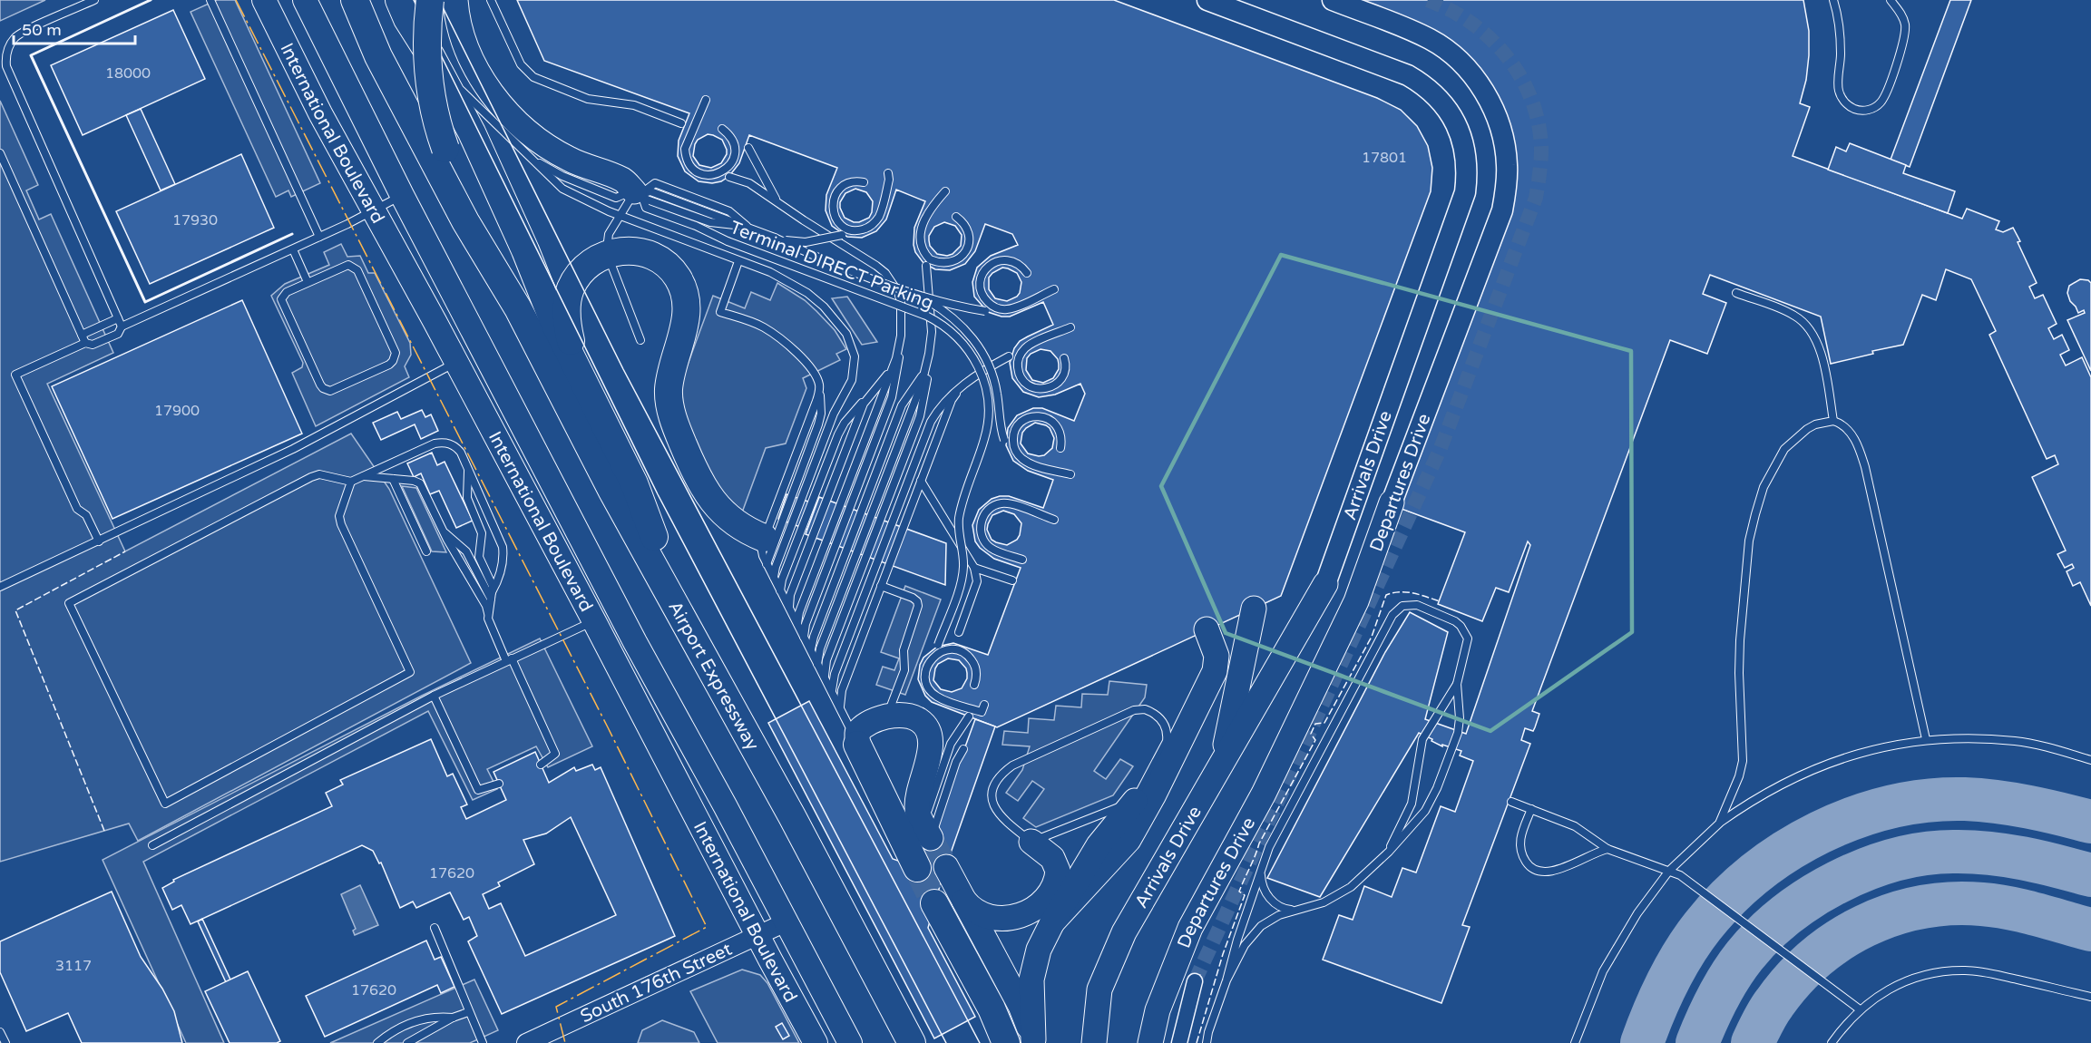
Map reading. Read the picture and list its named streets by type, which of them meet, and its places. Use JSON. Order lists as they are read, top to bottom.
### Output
{
  "streets": {
    "highway": ["Arrivals Drive", "Departures Drive", "Airport Expressway"],
    "main road": ["International Boulevard"],
    "street": ["South 176th Street"],
    "lane": ["Terminal DIRECT Parking"]
  },
  "crossings": [
    ["International Boulevard", "South 176th Street"]
  ],
  "house_numbers": [
    "18000",
    "17801",
    "17930",
    "17900",
    "17620",
    "3117",
    "17620"
  ],
  "scale_bar": "50 m"
}
